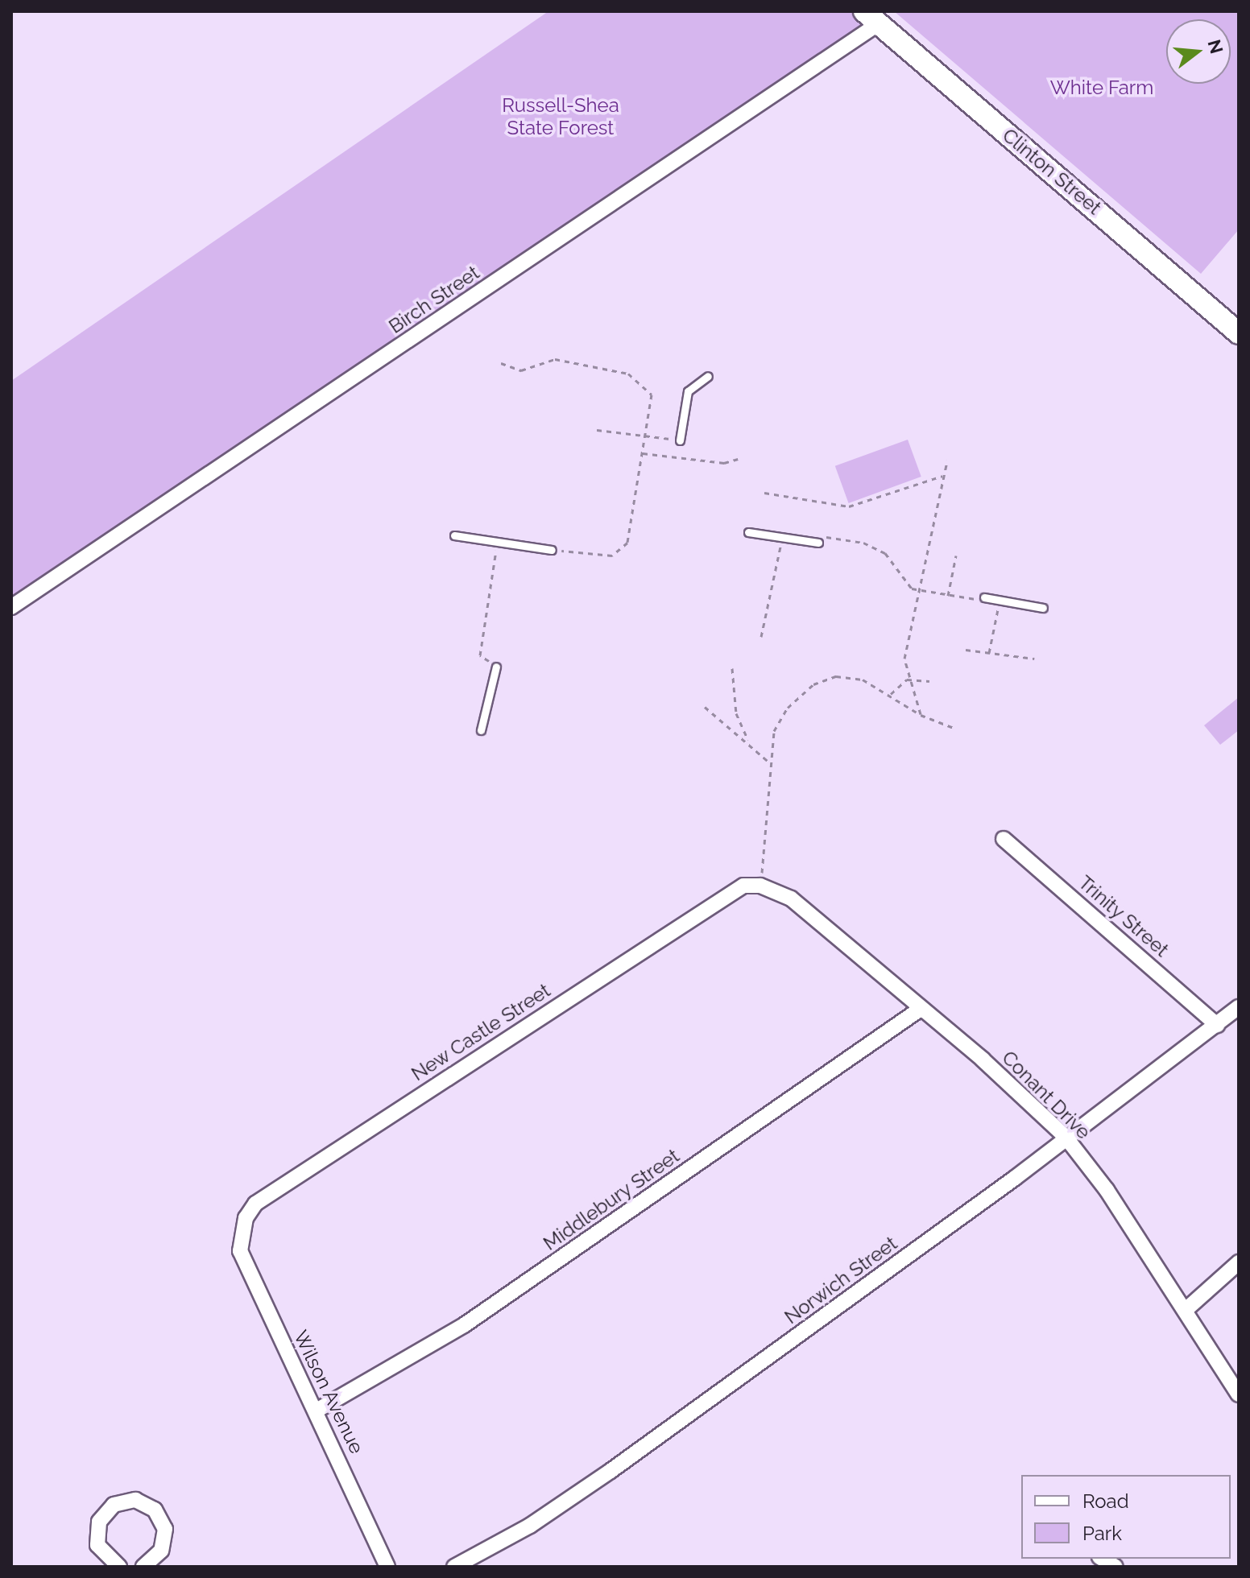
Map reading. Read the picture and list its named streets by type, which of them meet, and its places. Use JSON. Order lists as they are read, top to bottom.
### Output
{
  "streets": {
    "main road": ["Clinton Street"],
    "street": [
      "Birch Street",
      "Trinity Street",
      "New Castle Street",
      "Conant Drive",
      "Middlebury Street",
      "Norwich Street",
      "Wilson Avenue"
    ]
  },
  "crossings": [
    ["Clinton Street", "Birch Street"],
    ["Trinity Street", "Norwich Street"],
    ["New Castle Street", "Conant Drive"],
    ["New Castle Street", "Wilson Avenue"],
    ["Conant Drive", "Middlebury Street"],
    ["Conant Drive", "Norwich Street"],
    ["Middlebury Street", "Wilson Avenue"]
  ],
  "parks": ["White Farm", "Russell-Shea State Forest"],
  "legend": ["Road", "Park"],
  "north": "right"
}
